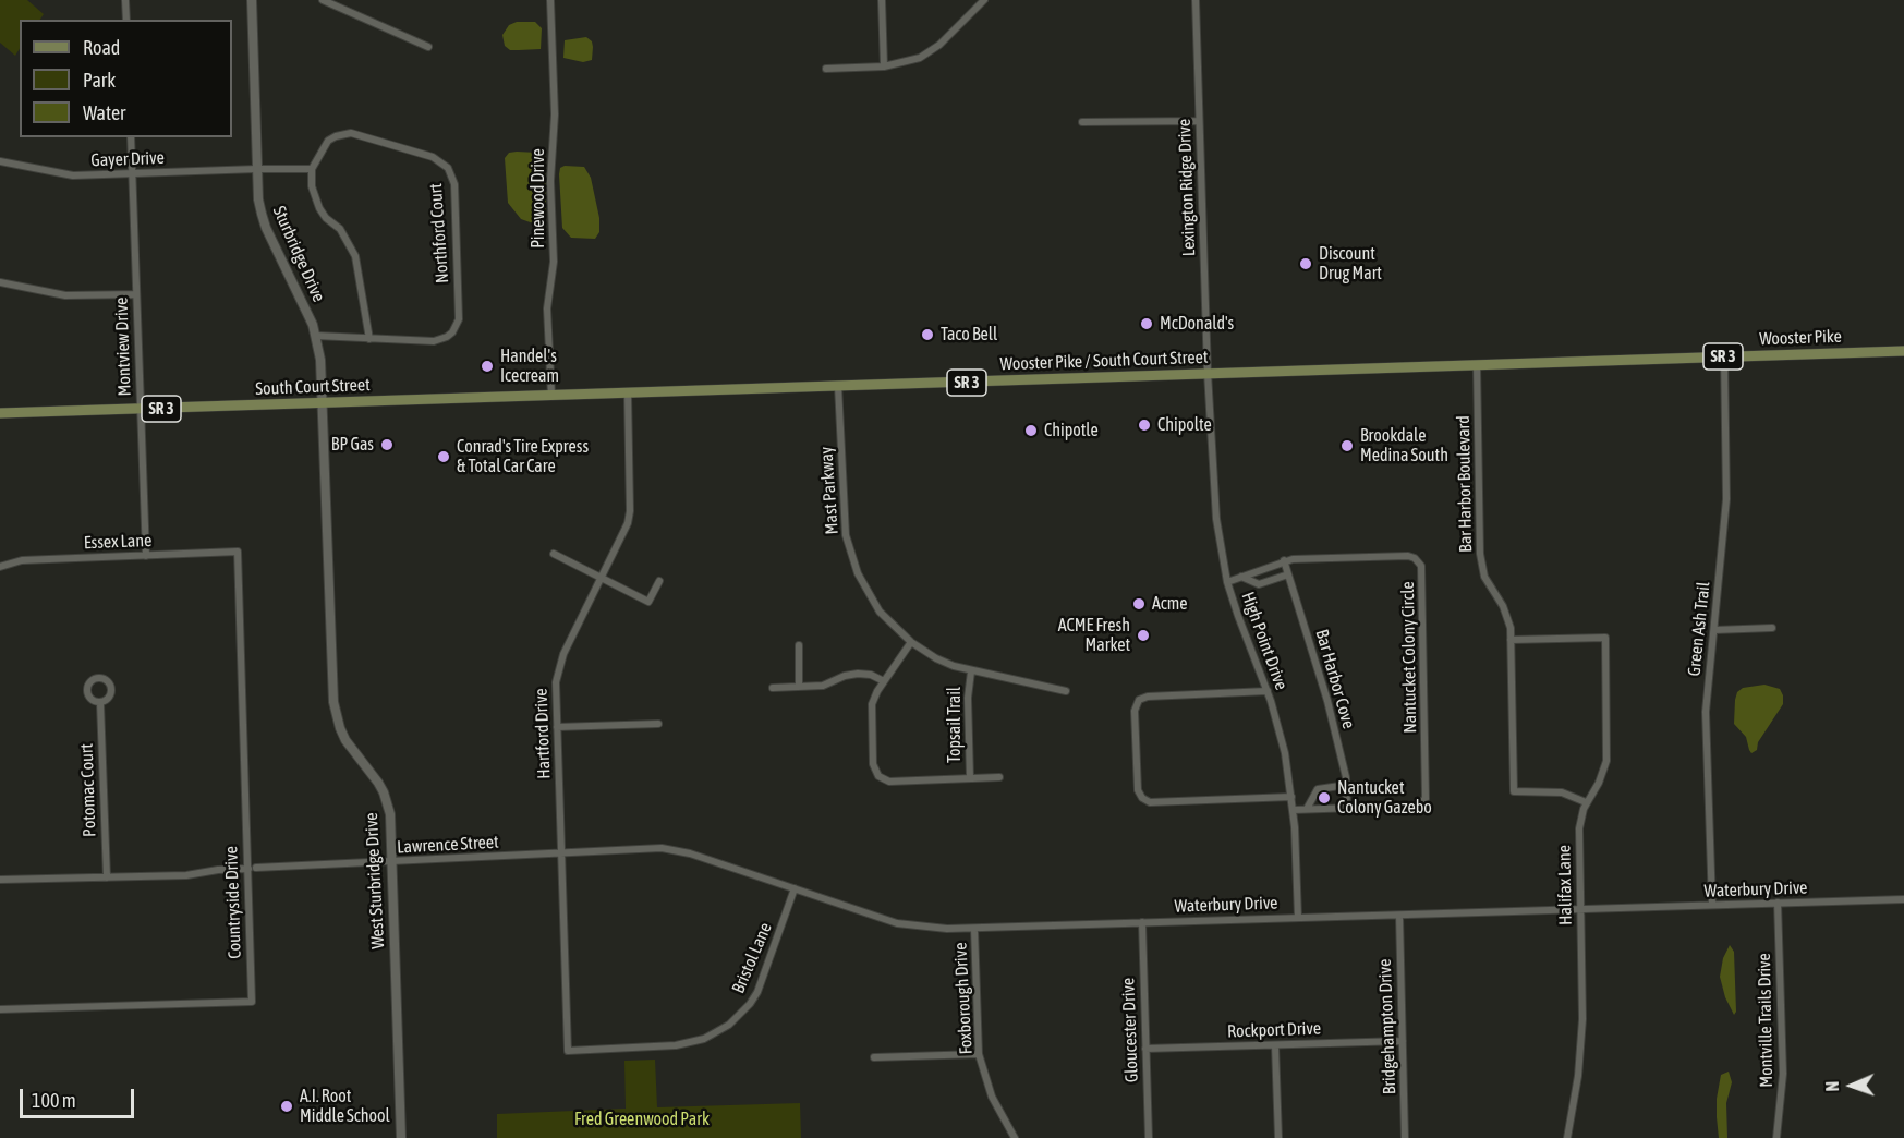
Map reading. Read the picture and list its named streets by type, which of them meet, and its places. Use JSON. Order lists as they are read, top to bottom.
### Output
{
  "streets": {
    "main road": [
      "Wooster Pike",
      "SR 3",
      "Wooster Pike / South Court Street",
      "South Court Street"
    ],
    "street": [
      "Gayer Drive",
      "Lexington Ridge Drive",
      "Pinewood Drive",
      "Northford Court",
      "Sturbridge Drive",
      "Montview Drive",
      "Bar Harbor Boulevard",
      "Mast Parkway",
      "Essex Lane",
      "Green Ash Trail",
      "High Point Drive",
      "Nantucket Colony Circle",
      "Bar Harbor Cove",
      "Topsail Trail",
      "Hartford Drive",
      "Potomac Court",
      "Lawrence Street",
      "West Sturbridge Drive",
      "Halifax Lane",
      "Waterbury Drive",
      "Countryside Drive",
      "Bristol Lane",
      "Foxborough Drive",
      "Montville Trails Drive",
      "Bridgehampton Drive",
      "Gloucester Drive",
      "Rockport Drive"
    ]
  },
  "crossings": [
    ["Gayer Drive", "Sturbridge Drive"],
    ["Gayer Drive", "Montview Drive"],
    ["Lexington Ridge Drive", "Wooster Pike / South Court Street"],
    ["Lexington Ridge Drive", "High Point Drive"],
    ["Pinewood Drive", "South Court Street"],
    ["Northford Court", "Sturbridge Drive"],
    ["Sturbridge Drive", "South Court Street"],
    ["Sturbridge Drive", "West Sturbridge Drive"],
    ["Wooster Pike", "Wooster Pike / South Court Street"],
    ["Wooster Pike", "Green Ash Trail"],
    ["Montview Drive", "South Court Street"],
    ["Montview Drive", "Essex Lane"],
    ["Wooster Pike / South Court Street", "South Court Street"],
    ["Wooster Pike / South Court Street", "Bar Harbor Boulevard"],
    ["Wooster Pike / South Court Street", "Mast Parkway"],
    ["Wooster Pike / South Court Street", "High Point Drive"],
    ["Wooster Pike / South Court Street", "Hartford Drive"],
    ["South Court Street", "Hartford Drive"],
    ["South Court Street", "West Sturbridge Drive"],
    ["Bar Harbor Boulevard", "Halifax Lane"],
    ["Mast Parkway", "Topsail Trail"],
    ["Essex Lane", "Countryside Drive"],
    ["Green Ash Trail", "Waterbury Drive"],
    ["High Point Drive", "Nantucket Colony Circle"],
    ["High Point Drive", "Waterbury Drive"],
    ["Nantucket Colony Circle", "Bar Harbor Cove"],
    ["Hartford Drive", "Lawrence Street"],
    ["Hartford Drive", "Waterbury Drive"],
    ["Hartford Drive", "Bristol Lane"],
    ["Potomac Court", "Lawrence Street"],
    ["Lawrence Street", "West Sturbridge Drive"],
    ["Lawrence Street", "Waterbury Drive"],
    ["Lawrence Street", "Countryside Drive"],
    ["Halifax Lane", "Waterbury Drive"],
    ["Waterbury Drive", "Bristol Lane"],
    ["Waterbury Drive", "Foxborough Drive"],
    ["Waterbury Drive", "Montville Trails Drive"],
    ["Waterbury Drive", "Bridgehampton Drive"],
    ["Waterbury Drive", "Gloucester Drive"],
    ["Bridgehampton Drive", "Rockport Drive"],
    ["Gloucester Drive", "Rockport Drive"]
  ],
  "parks": ["Fred Greenwood Park"],
  "places": [
    "Discount Drug Mart",
    "McDonald's",
    "Taco Bell",
    "Handel's Icecream",
    "Chipolte",
    "Chipotle",
    "BP Gas",
    "Brookdale Medina South",
    "Conrad's Tire Express & Total Car Care",
    "Acme",
    "ACME Fresh Market",
    "Nantucket Colony Gazebo",
    "A.I. Root Middle School"
  ],
  "legend": ["Road", "Park", "Water"],
  "scale_bar": "100 m",
  "north": "left"
}
